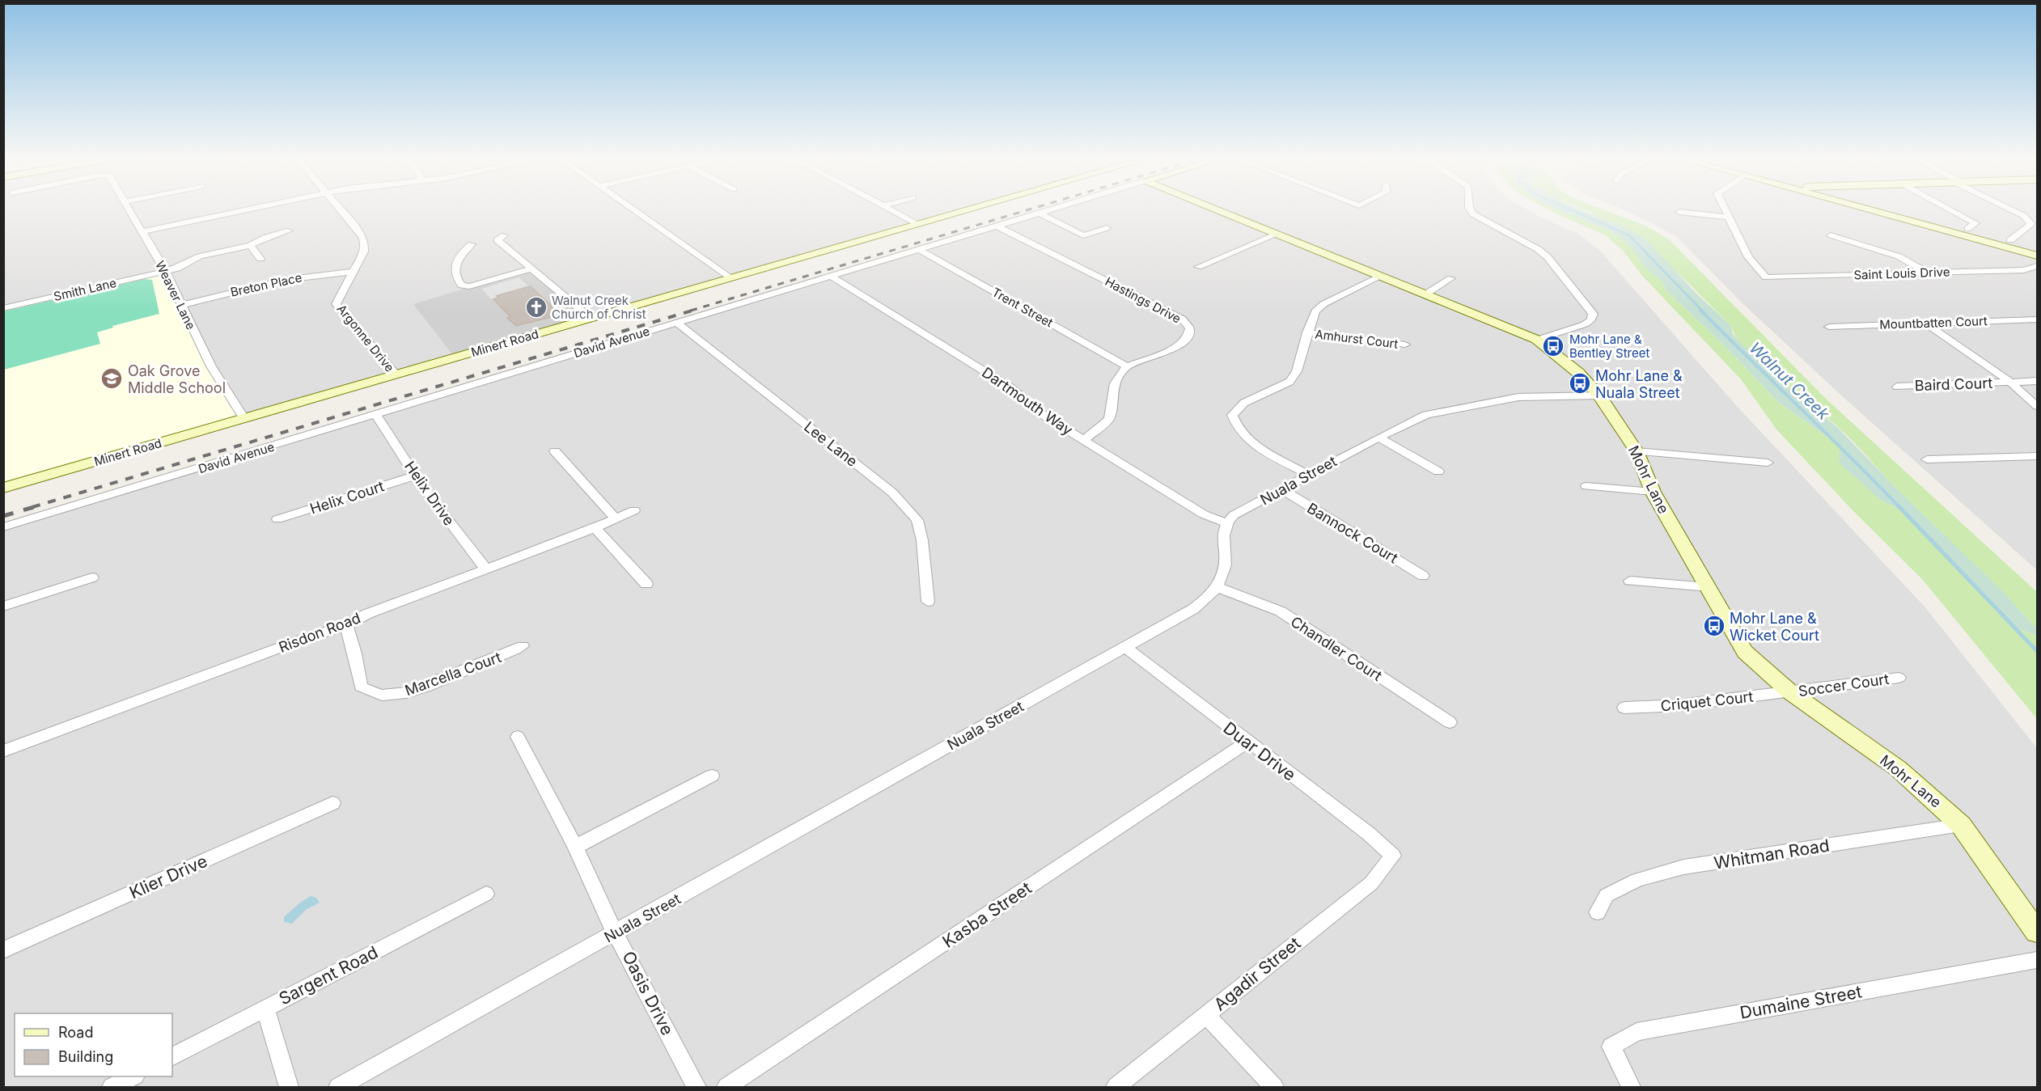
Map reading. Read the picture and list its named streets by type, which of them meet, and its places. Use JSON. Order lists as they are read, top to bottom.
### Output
{
  "streets": {
    "street": [
      "Saint Louis Drive",
      "Breton Place",
      "Smith Lane",
      "Weaver Lane",
      "Hastings Drive",
      "Trent Street",
      "Mountbatten Court",
      "Argonne Drive",
      "Amhurst Court",
      "David Avenue",
      "Minert Road",
      "Baird Court",
      "Dartmouth Way",
      "Lee Lane",
      "Mohr Lane",
      "Nuala Street",
      "Helix Drive",
      "Helix Court",
      "Bannock Court",
      "Risdon Road",
      "Chandler Court",
      "Marcella Court",
      "Soccer Court",
      "Criquet Court",
      "Duar Drive",
      "Whitman Road",
      "Klier Drive",
      "Kasba Street",
      "Agadir Street",
      "Sargent Road",
      "Oasis Drive",
      "Dumaine Street"
    ]
  },
  "crossings": [
    ["Breton Place", "Weaver Lane"],
    ["Breton Place", "Argonne Drive"],
    ["Smith Lane", "Weaver Lane"],
    ["Weaver Lane", "Minert Road"],
    ["Hastings Drive", "Trent Street"],
    ["Hastings Drive", "David Avenue"],
    ["Trent Street", "David Avenue"],
    ["Argonne Drive", "Minert Road"],
    ["David Avenue", "Dartmouth Way"],
    ["David Avenue", "Lee Lane"],
    ["David Avenue", "Helix Drive"],
    ["Dartmouth Way", "Nuala Street"],
    ["Mohr Lane", "Nuala Street"],
    ["Mohr Lane", "Soccer Court"],
    ["Mohr Lane", "Criquet Court"],
    ["Mohr Lane", "Whitman Road"],
    ["Nuala Street", "Bannock Court"],
    ["Nuala Street", "Chandler Court"],
    ["Nuala Street", "Duar Drive"],
    ["Nuala Street", "Oasis Drive"],
    ["Helix Drive", "Helix Court"],
    ["Helix Drive", "Risdon Road"],
    ["Risdon Road", "Marcella Court"],
    ["Soccer Court", "Criquet Court"],
    ["Duar Drive", "Kasba Street"],
    ["Duar Drive", "Agadir Street"]
  ],
  "water": ["Walnut Creek"],
  "places": {
    "church": ["Walnut Creek Church of Christ"],
    "bus stop": ["Mohr Lane & Bentley Street", "Mohr Lane & Nuala Street", "Mohr Lane & Wicket Court"],
    "school or university": ["Oak Grove Middle School"]
  },
  "legend": ["Road", "Building"]
}
